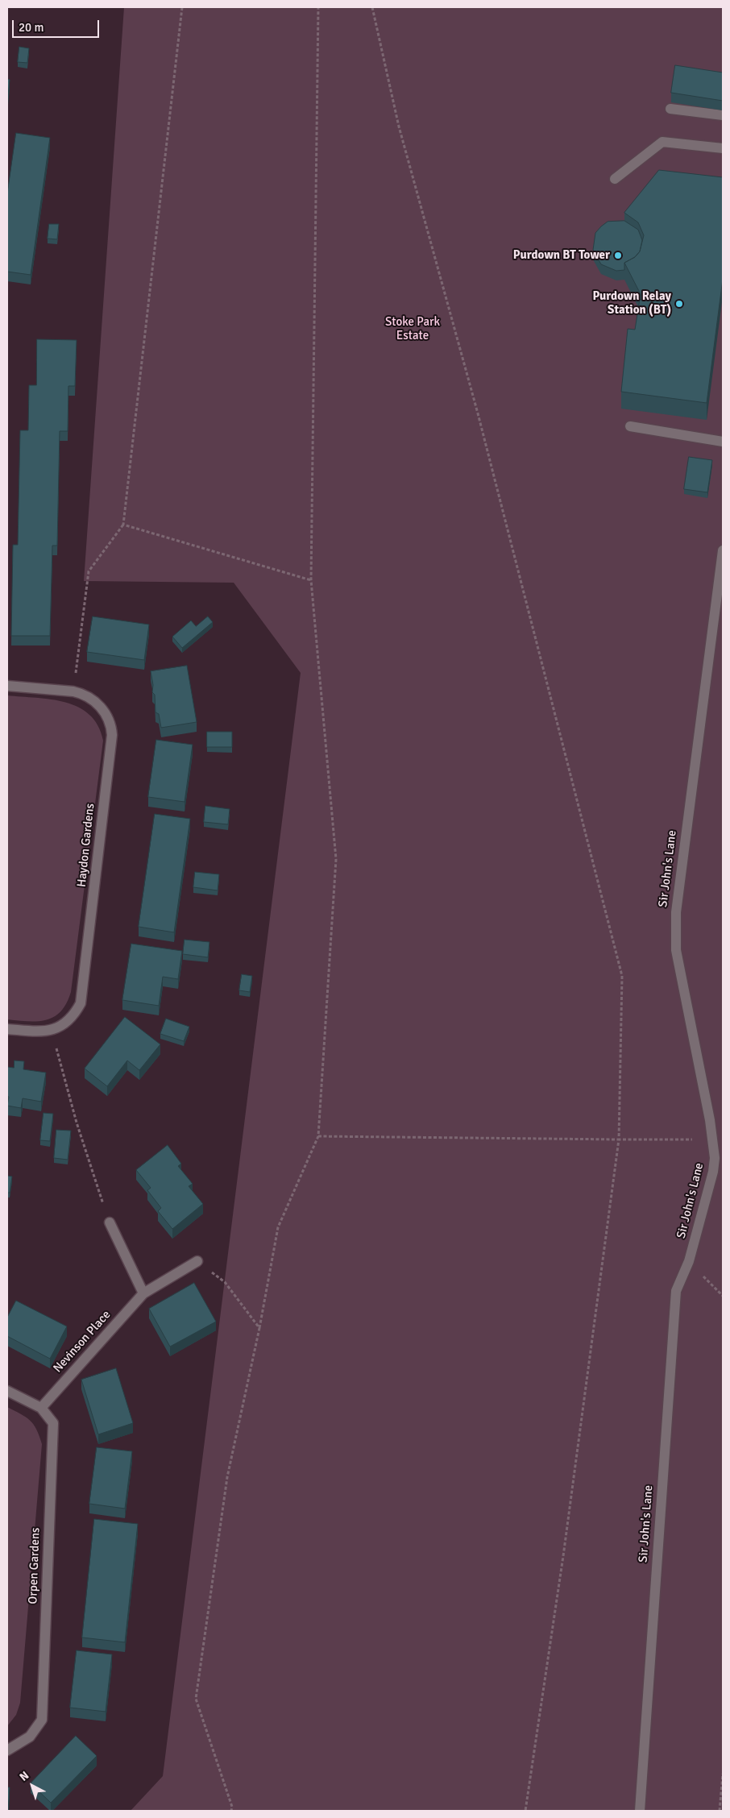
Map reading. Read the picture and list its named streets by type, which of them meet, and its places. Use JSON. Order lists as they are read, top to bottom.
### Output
{
  "streets": {
    "street": [
      "Haydon Gardens",
      "Sir John's Lane",
      "Nevinson Place",
      "Orpen Gardens"
    ]
  },
  "crossings": [
    ["Nevinson Place", "Orpen Gardens"]
  ],
  "parks": ["Stoke Park Estate"],
  "places": ["Purdown BT Tower", "Purdown Relay Station (BT)"],
  "scale_bar": "20 m",
  "north": "top left"
}
